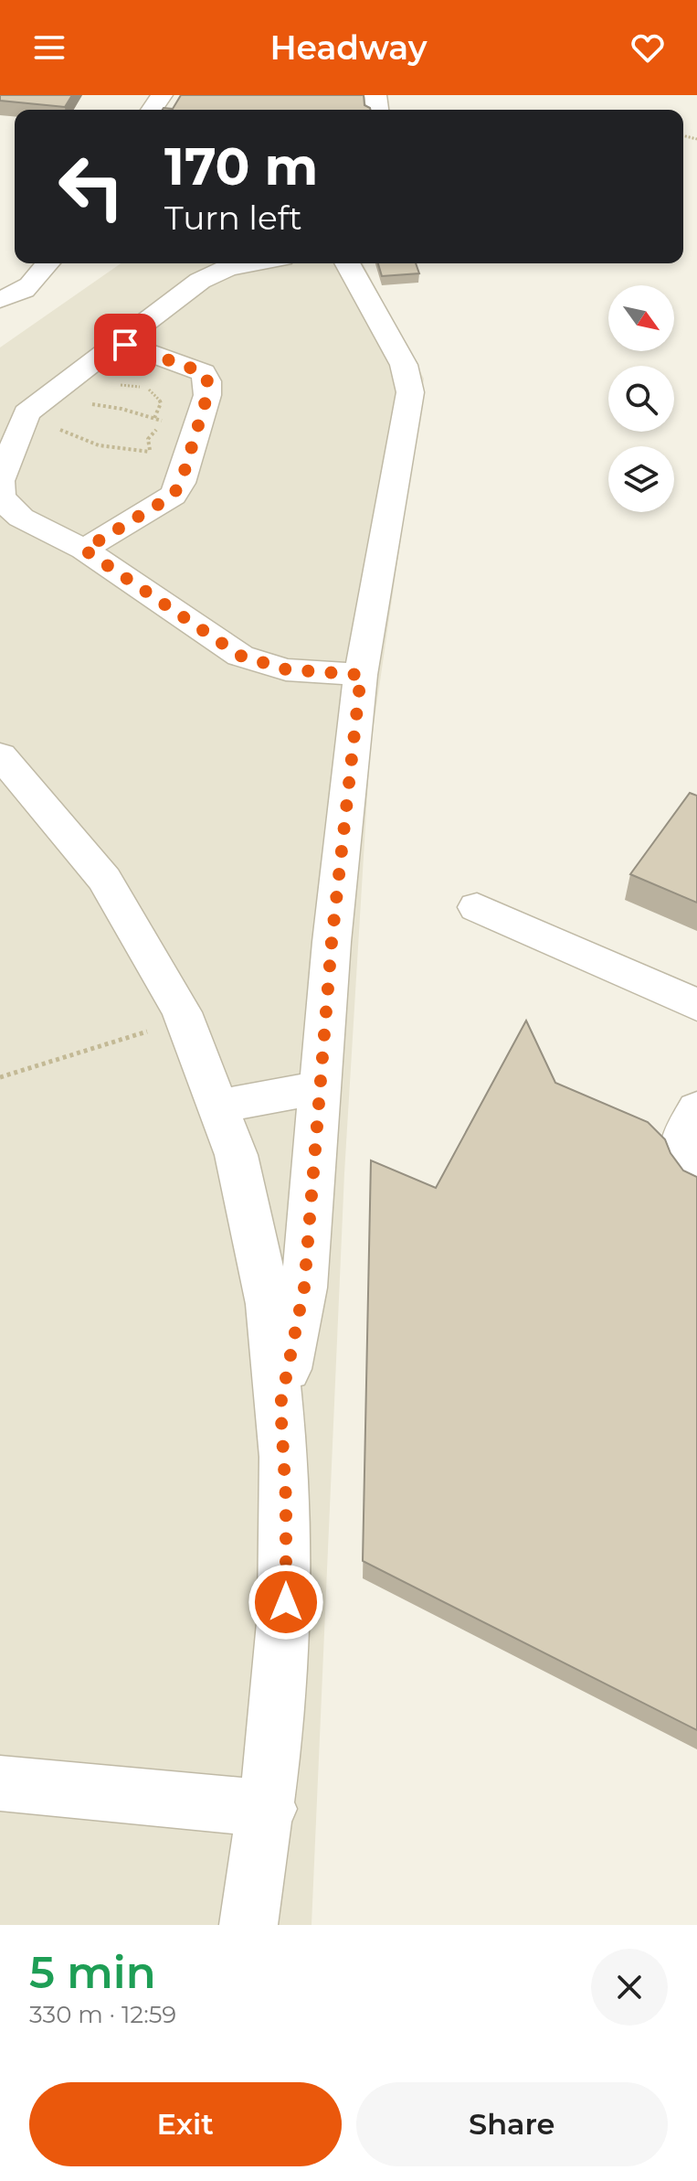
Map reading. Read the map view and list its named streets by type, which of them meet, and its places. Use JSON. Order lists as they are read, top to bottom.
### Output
{
  "north": "bottom right",
  "page": {
    "header": "Headway",
    "turn": ["170 m", "Turn left"],
    "heading": ["5 min", "330 m · 12:59"],
    "buttons": ["Exit", "Share"]
  }
}
